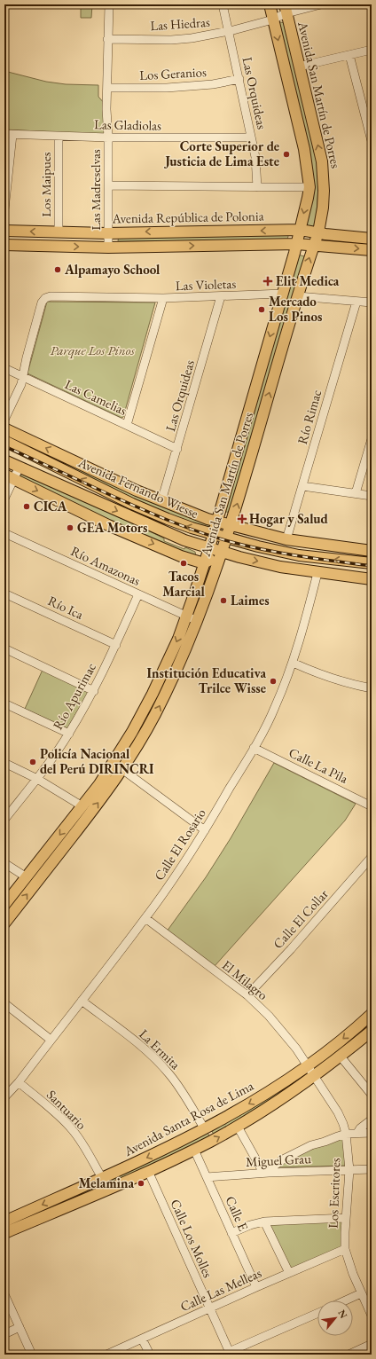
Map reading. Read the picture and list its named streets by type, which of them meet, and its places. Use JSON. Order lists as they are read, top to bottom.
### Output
{
  "streets": {
    "main road": [
      "Avenida San Martín de Porres",
      "Avenida República de Polonia",
      "Avenida Fernando Wiesse",
      "Avenida Santa Rosa de Lima"
    ],
    "street": [
      "Las Hiedras",
      "Los Geranios",
      "Las Orquideas",
      "Las Gladiolas",
      "Los Maipues",
      "Las Madreselvas",
      "Las Violetas",
      "Las Camelias",
      "Río Rimac",
      "Río Amazonas",
      "Río Ica",
      "Río Apurimac",
      "Calle La Pila",
      "Calle El Rosario",
      "Calle El Collar",
      "El Milagro",
      "La Ermita",
      "Santuario",
      "Miguel Grau",
      "Los Escritores",
      "Calle E",
      "Calle Los Molles",
      "Calle Las Melleas"
    ]
  },
  "crossings": [
    ["Las Hiedras", "Las Orquideas"],
    ["Las Hiedras", "Avenida San Martín de Porres"],
    ["Las Hiedras", "Las Madreselvas"],
    ["Los Geranios", "Las Orquideas"],
    ["Los Geranios", "Las Madreselvas"],
    ["Las Orquideas", "Las Gladiolas"],
    ["Las Orquideas", "Las Violetas"],
    ["Las Orquideas", "Las Camelias"],
    ["Las Orquideas", "Avenida Fernando Wiesse"],
    ["Avenida San Martín de Porres", "Avenida República de Polonia"],
    ["Avenida San Martín de Porres", "Las Violetas"],
    ["Avenida San Martín de Porres", "Avenida Fernando Wiesse"],
    ["Avenida San Martín de Porres", "Río Amazonas"],
    ["Las Gladiolas", "Los Maipues"],
    ["Las Gladiolas", "Las Madreselvas"],
    ["Los Maipues", "Avenida República de Polonia"],
    ["Las Madreselvas", "Avenida República de Polonia"],
    ["Las Violetas", "Las Camelias"],
    ["Río Rimac", "Avenida Fernando Wiesse"],
    ["Río Amazonas", "Río Apurimac"],
    ["Río Ica", "Río Apurimac"],
    ["Calle La Pila", "Calle El Rosario"],
    ["Calle El Rosario", "El Milagro"],
    ["Calle El Rosario", "La Ermita"],
    ["Calle El Rosario", "Santuario"],
    ["Calle El Collar", "El Milagro"],
    ["El Milagro", "Avenida Santa Rosa de Lima"],
    ["El Milagro", "Los Escritores"],
    ["La Ermita", "Avenida Santa Rosa de Lima"],
    ["Santuario", "Avenida Santa Rosa de Lima"],
    ["Avenida Santa Rosa de Lima", "Los Escritores"],
    ["Avenida Santa Rosa de Lima", "Calle E"],
    ["Avenida Santa Rosa de Lima", "Calle Los Molles"],
    ["Miguel Grau", "Los Escritores"],
    ["Miguel Grau", "Calle E"],
    ["Los Escritores", "Calle Las Melleas"],
    ["Calle E", "Calle Las Melleas"],
    ["Calle Los Molles", "Calle Las Melleas"]
  ],
  "parks": ["Parque Los Pinos"],
  "places": {
    "other": [
      "Corte Superior de Justicia de Lima Este",
      "Alpamayo School",
      "Mercado Los Pinos",
      "CICA",
      "GEA Motors",
      "Tacos Marcial",
      "Laimes",
      "Institución Educativa Trilce Wisse",
      "Policía Nacional del Perú DIRINCRI",
      "Melamina"
    ],
    "health": ["Elit Medica", "Hogar y Salud"]
  },
  "north": "top right"
}
